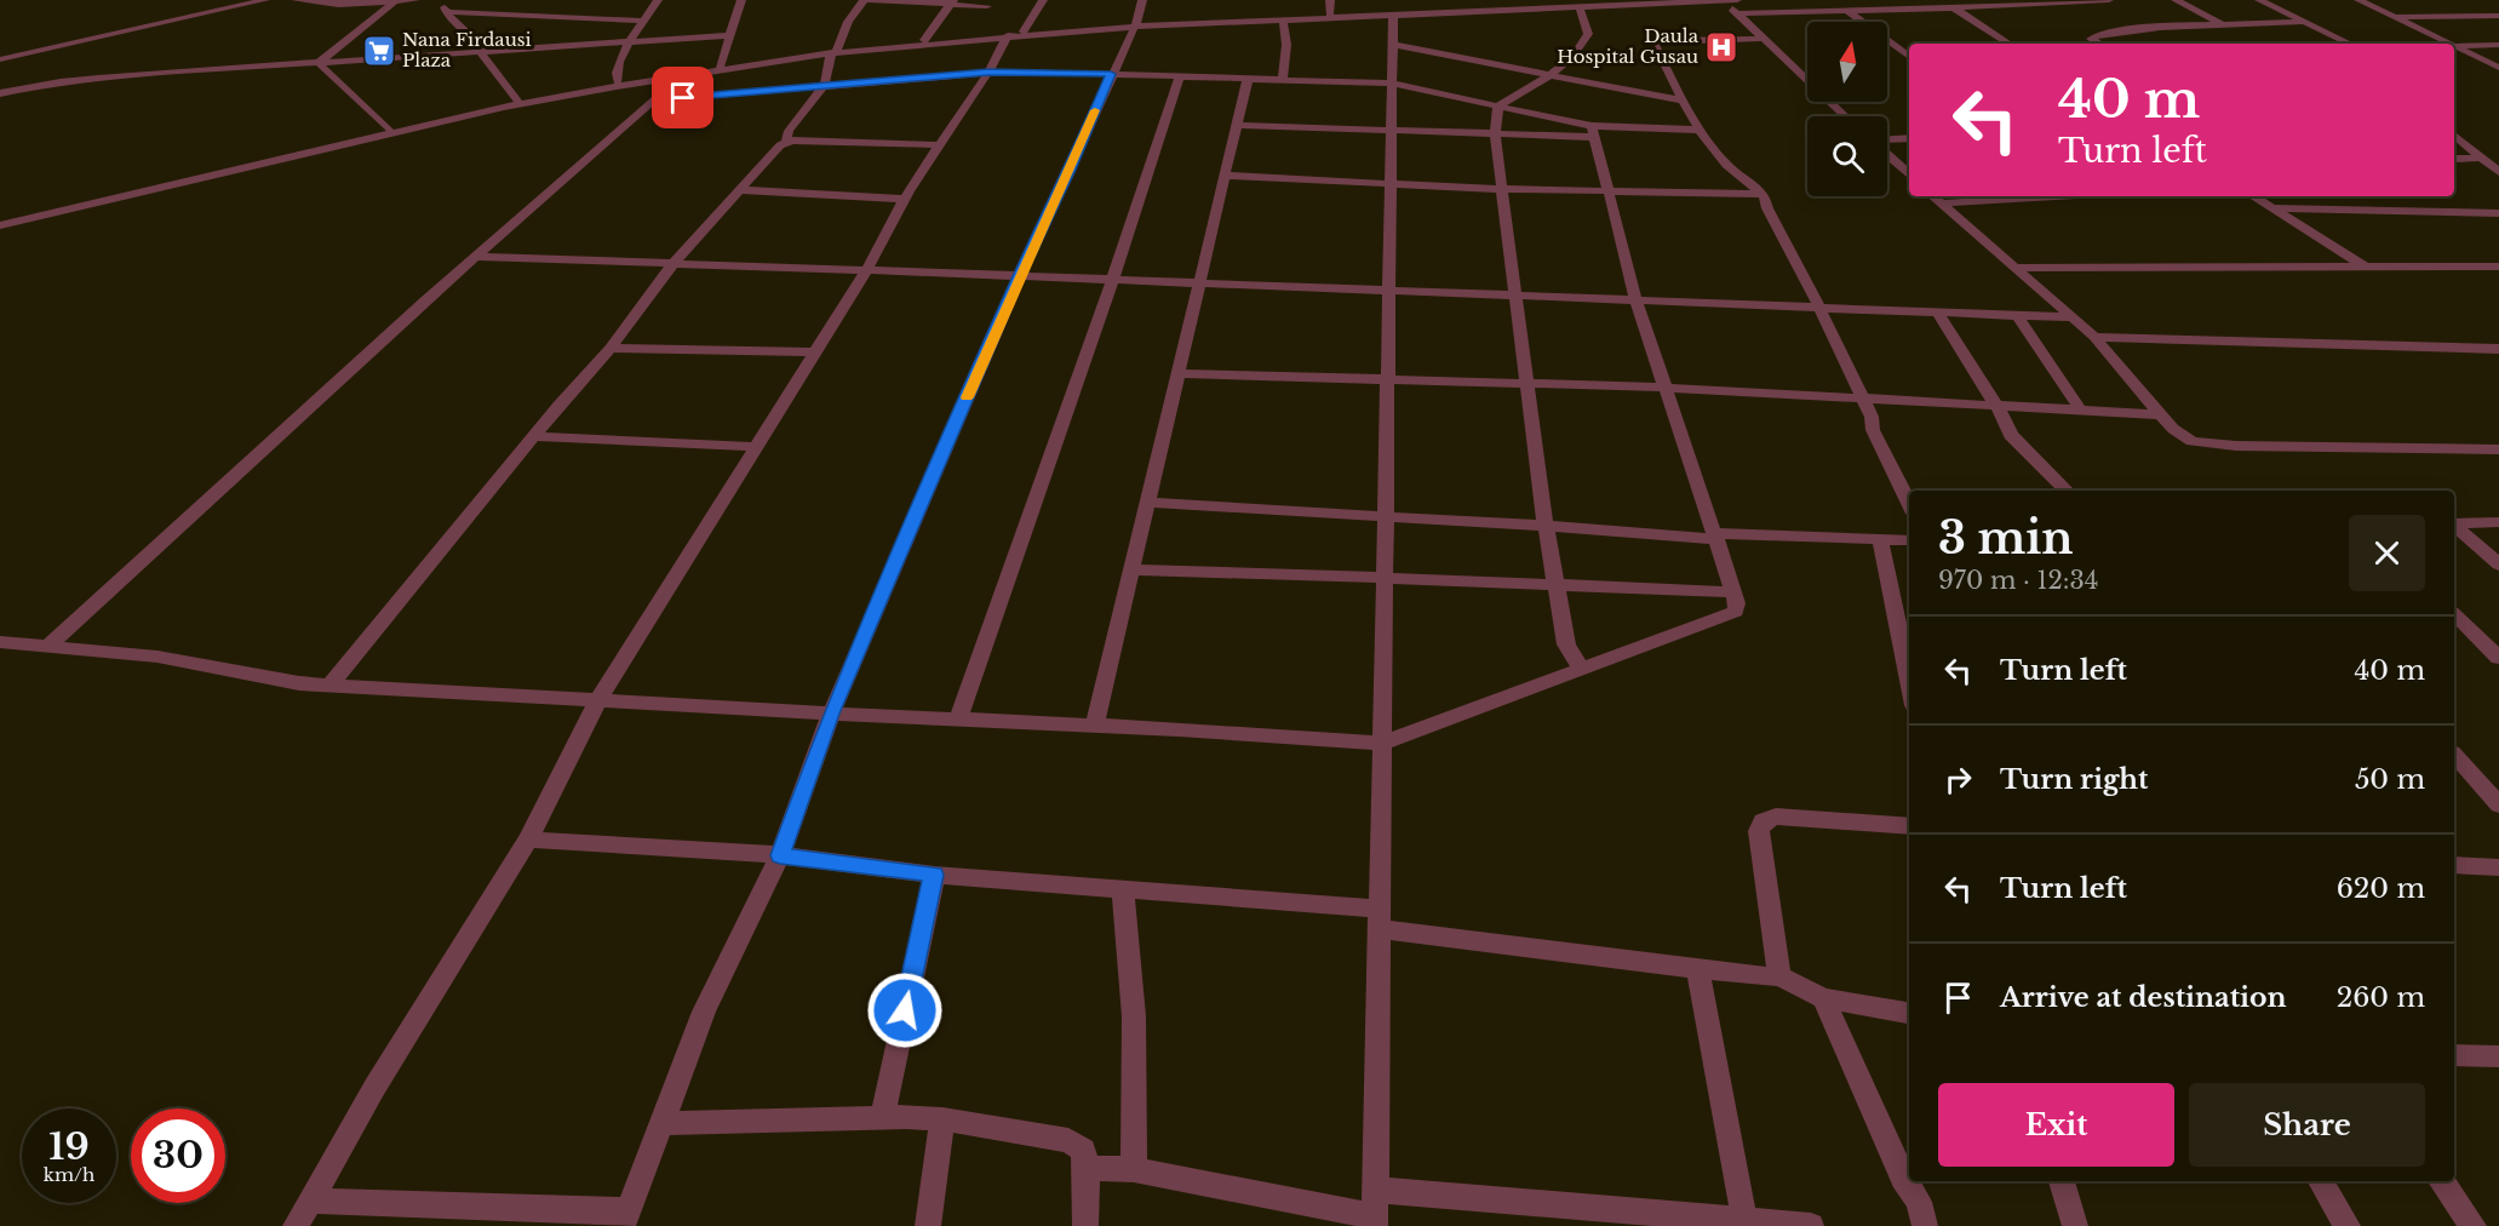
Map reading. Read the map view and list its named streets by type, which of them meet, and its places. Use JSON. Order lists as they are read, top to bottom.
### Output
{
  "places": {
    "hospital": ["Daula Hospital Gusau"],
    "supermarket": ["Nana Firdausi Plaza"]
  },
  "north": "top",
  "page": {
    "turn": ["40 m", "Turn left"],
    "heading": ["3 min", "970 m · 12:34"],
    "list": [
      {
        "name": "Turn left",
        "value": "40 m"
      },
      {
        "name": "Turn right",
        "value": "50 m"
      },
      {
        "name": "Turn left",
        "value": "620 m"
      },
      {
        "name": "Arrive at destination",
        "value": "260 m"
      }
    ],
    "buttons": ["Exit", "Share"],
    "speed": "19 km/h",
    "limit": "30"
  }
}
